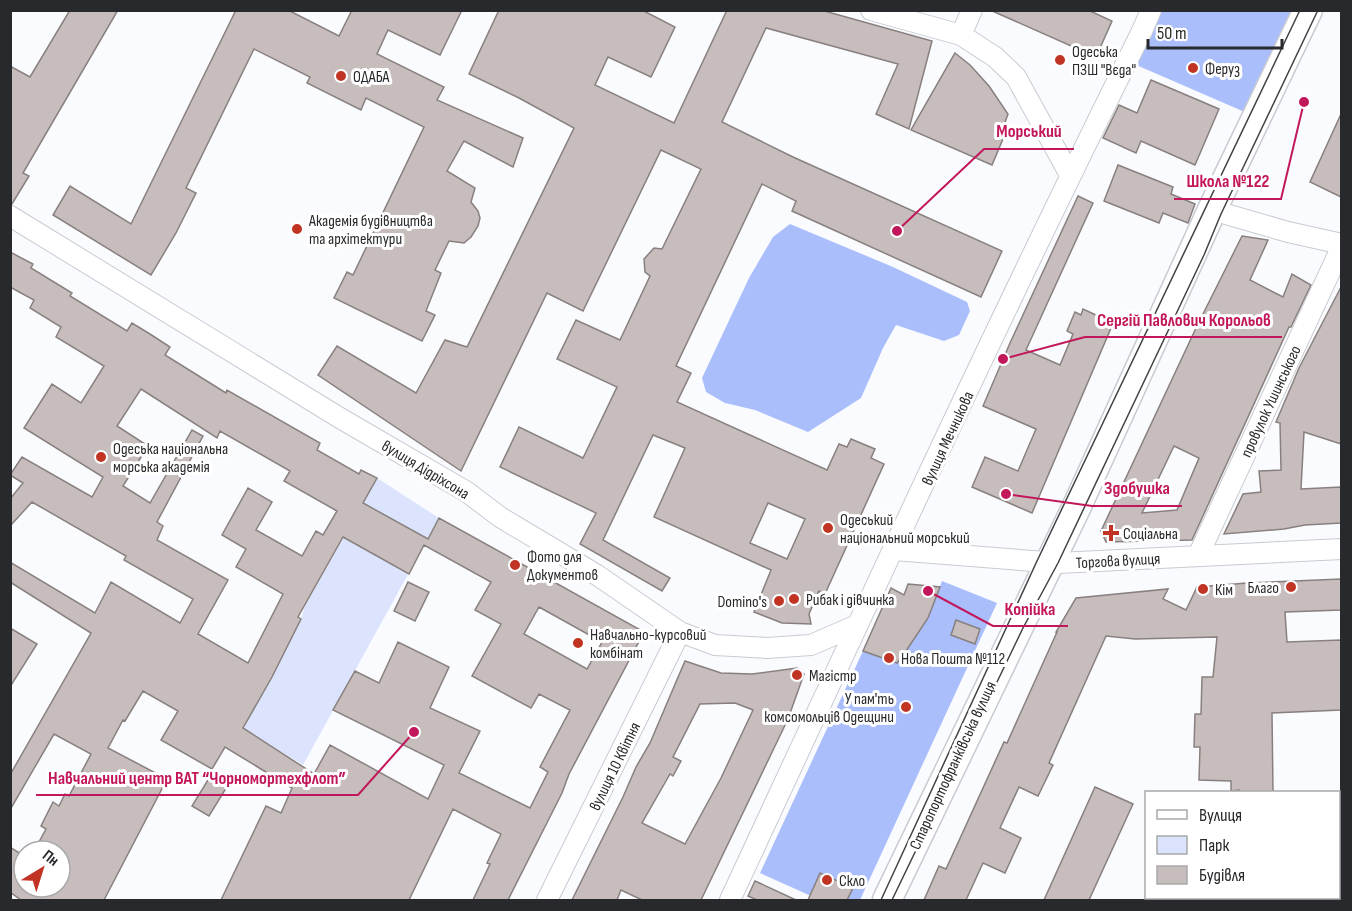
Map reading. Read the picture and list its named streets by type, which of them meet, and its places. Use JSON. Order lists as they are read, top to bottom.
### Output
{
  "streets": {
    "main road": ["Старопортофранківська вулиця"],
    "street": [
      "провулок Ушинського",
      "вулиця Мечникова",
      "вулиця Дідріхсона",
      "Торгова вулиця",
      "вулиця 10 Квітня"
    ]
  },
  "crossings": [
    ["провулок Ушинського", "Торгова вулиця"],
    ["вулиця Мечникова", "вулиця Дідріхсона"],
    ["вулиця Мечникова", "Торгова вулиця"],
    ["вулиця Дідріхсона", "вулиця 10 Квітня"],
    ["Торгова вулиця", "Старопортофранківська вулиця"]
  ],
  "places": {
    "other": [
      "Одеська ПЗШ \"Вєда\"",
      "Феруз",
      "ОДАБА",
      "Школа №122",
      "Академія будівництва та архітектури",
      "Морський",
      "Сергій Павлович Корольов",
      "Одеська національна морська академія",
      "Здобушка",
      "Одеський національний морський",
      "Фото для Документов",
      "Благо",
      "Кім",
      "Копiйка",
      "Рибак і дівчинка",
      "Domino's",
      "Навчально-курсовий комбінат",
      "Нова Пошта №112",
      "Магiстр",
      "У пам'ть комсомольців Одещини",
      "Навчальний центр ВАТ “Чорномортехфлот”",
      "Скло"
    ],
    "health": ["Соціальна"]
  },
  "legend": ["Вулиця", "Парк", "Будівля"],
  "scale_bar": "50 m",
  "north": "top right"
}
